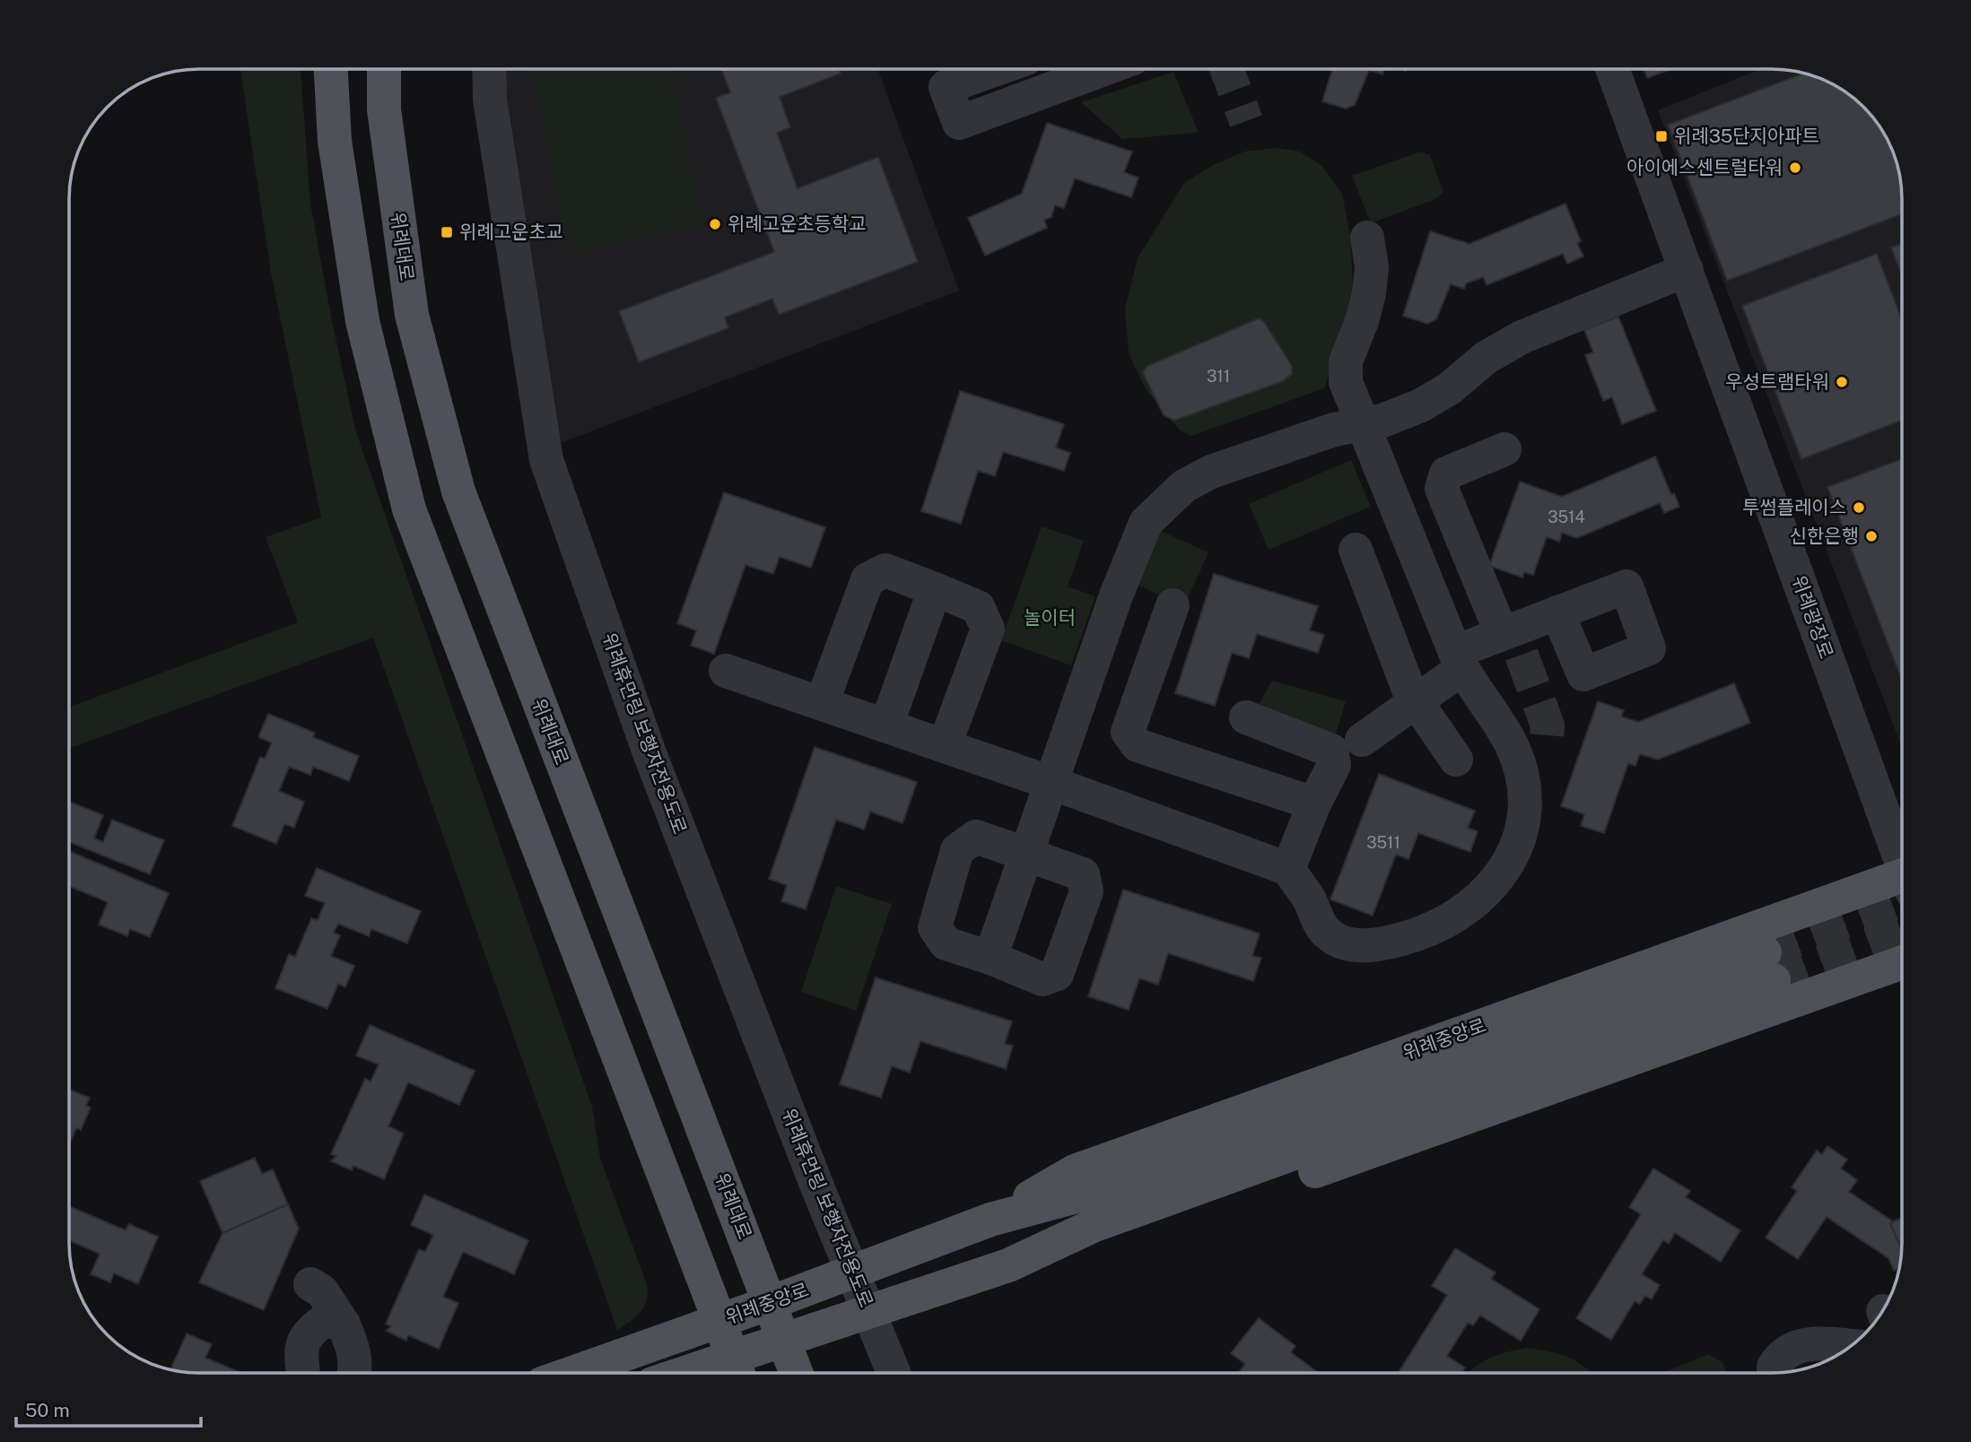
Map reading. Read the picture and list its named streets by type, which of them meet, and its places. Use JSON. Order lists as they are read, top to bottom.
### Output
{
  "streets": {
    "main road": ["위례대로", "위례중앙로"],
    "street": ["위례광장로", "위례휴먼링 보행자전용도로"]
  },
  "crossings": [
    ["위례대로", "위례중앙로"]
  ],
  "parks": ["놀이터"],
  "places": {
    "transit": ["위례35단지아파트", "위례고운초교"],
    "other": [
      "아이에스센트럴타워",
      "위례고운초등학교",
      "우성트램타워",
      "투썸플레이스",
      "신한은행"
    ]
  },
  "house_numbers": ["311", "3514", "3511"],
  "scale_bar": "50 m"
}
